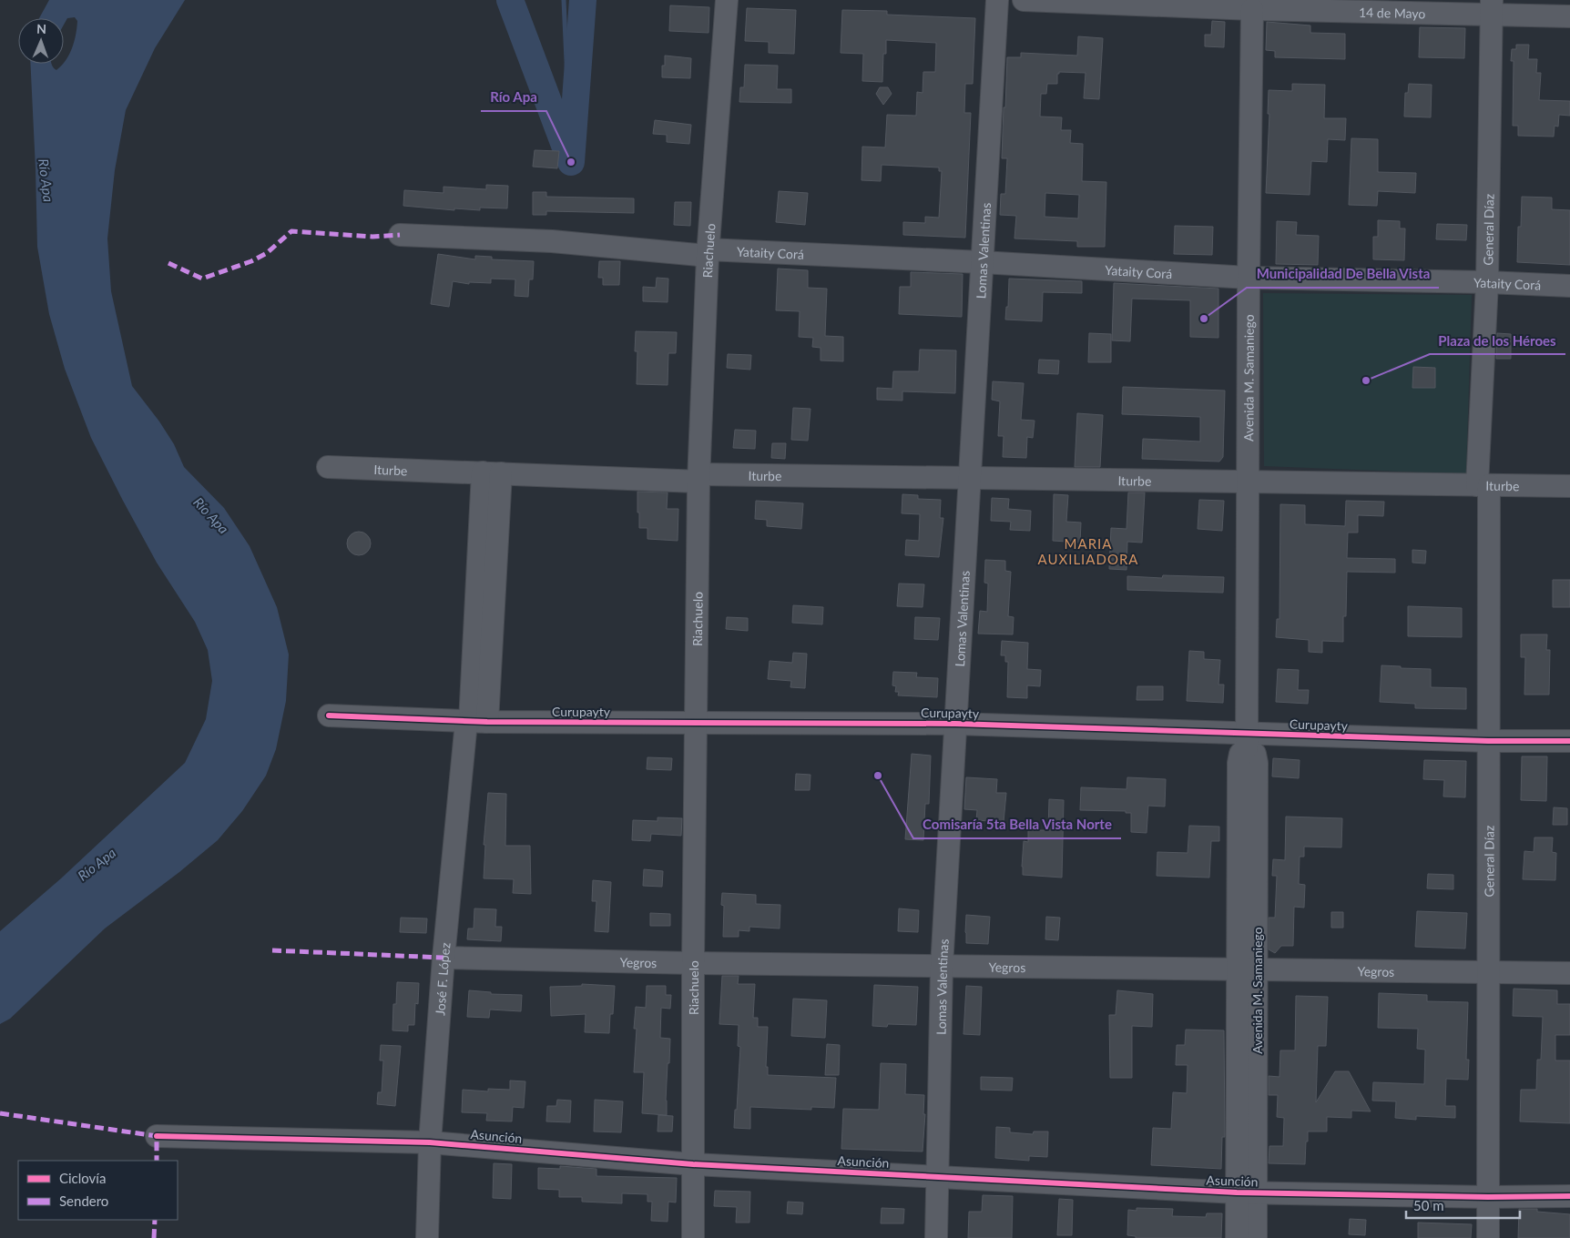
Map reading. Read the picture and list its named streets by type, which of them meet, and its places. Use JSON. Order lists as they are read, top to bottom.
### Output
{
  "streets": {
    "street": [
      "14 de Mayo",
      "General Díaz",
      "Riachuelo",
      "Lomas Valentinas",
      "Yataity Corá",
      "Avenida M. Samaniego",
      "Iturbe",
      "Curupayty",
      "Yegros",
      "José F. López",
      "Asunción"
    ]
  },
  "crossings": [
    ["14 de Mayo", "General Díaz"],
    ["14 de Mayo", "Avenida M. Samaniego"],
    ["General Díaz", "Yataity Corá"],
    ["General Díaz", "Iturbe"],
    ["General Díaz", "Curupayty"],
    ["General Díaz", "Yegros"],
    ["General Díaz", "Asunción"],
    ["Riachuelo", "Yataity Corá"],
    ["Riachuelo", "Iturbe"],
    ["Riachuelo", "Curupayty"],
    ["Riachuelo", "Yegros"],
    ["Riachuelo", "Asunción"],
    ["Lomas Valentinas", "Yataity Corá"],
    ["Lomas Valentinas", "Iturbe"],
    ["Lomas Valentinas", "Curupayty"],
    ["Lomas Valentinas", "Yegros"],
    ["Lomas Valentinas", "Asunción"],
    ["Yataity Corá", "Avenida M. Samaniego"],
    ["Avenida M. Samaniego", "Iturbe"],
    ["Avenida M. Samaniego", "Curupayty"],
    ["Avenida M. Samaniego", "Yegros"],
    ["Avenida M. Samaniego", "Asunción"],
    ["Iturbe", "José F. López"],
    ["Curupayty", "José F. López"],
    ["Yegros", "José F. López"],
    ["José F. López", "Asunción"]
  ],
  "districts": ["MARIA AUXILIADORA"],
  "water": ["Río Apa"],
  "places": [
    "Río Apa",
    "Municipalidad De Bella Vista",
    "Plaza de los Héroes",
    "Comisaría 5ta Bella Vista Norte"
  ],
  "legend": ["Ciclovía", "Sendero"],
  "scale_bar": "50 m",
  "north": "top"
}
